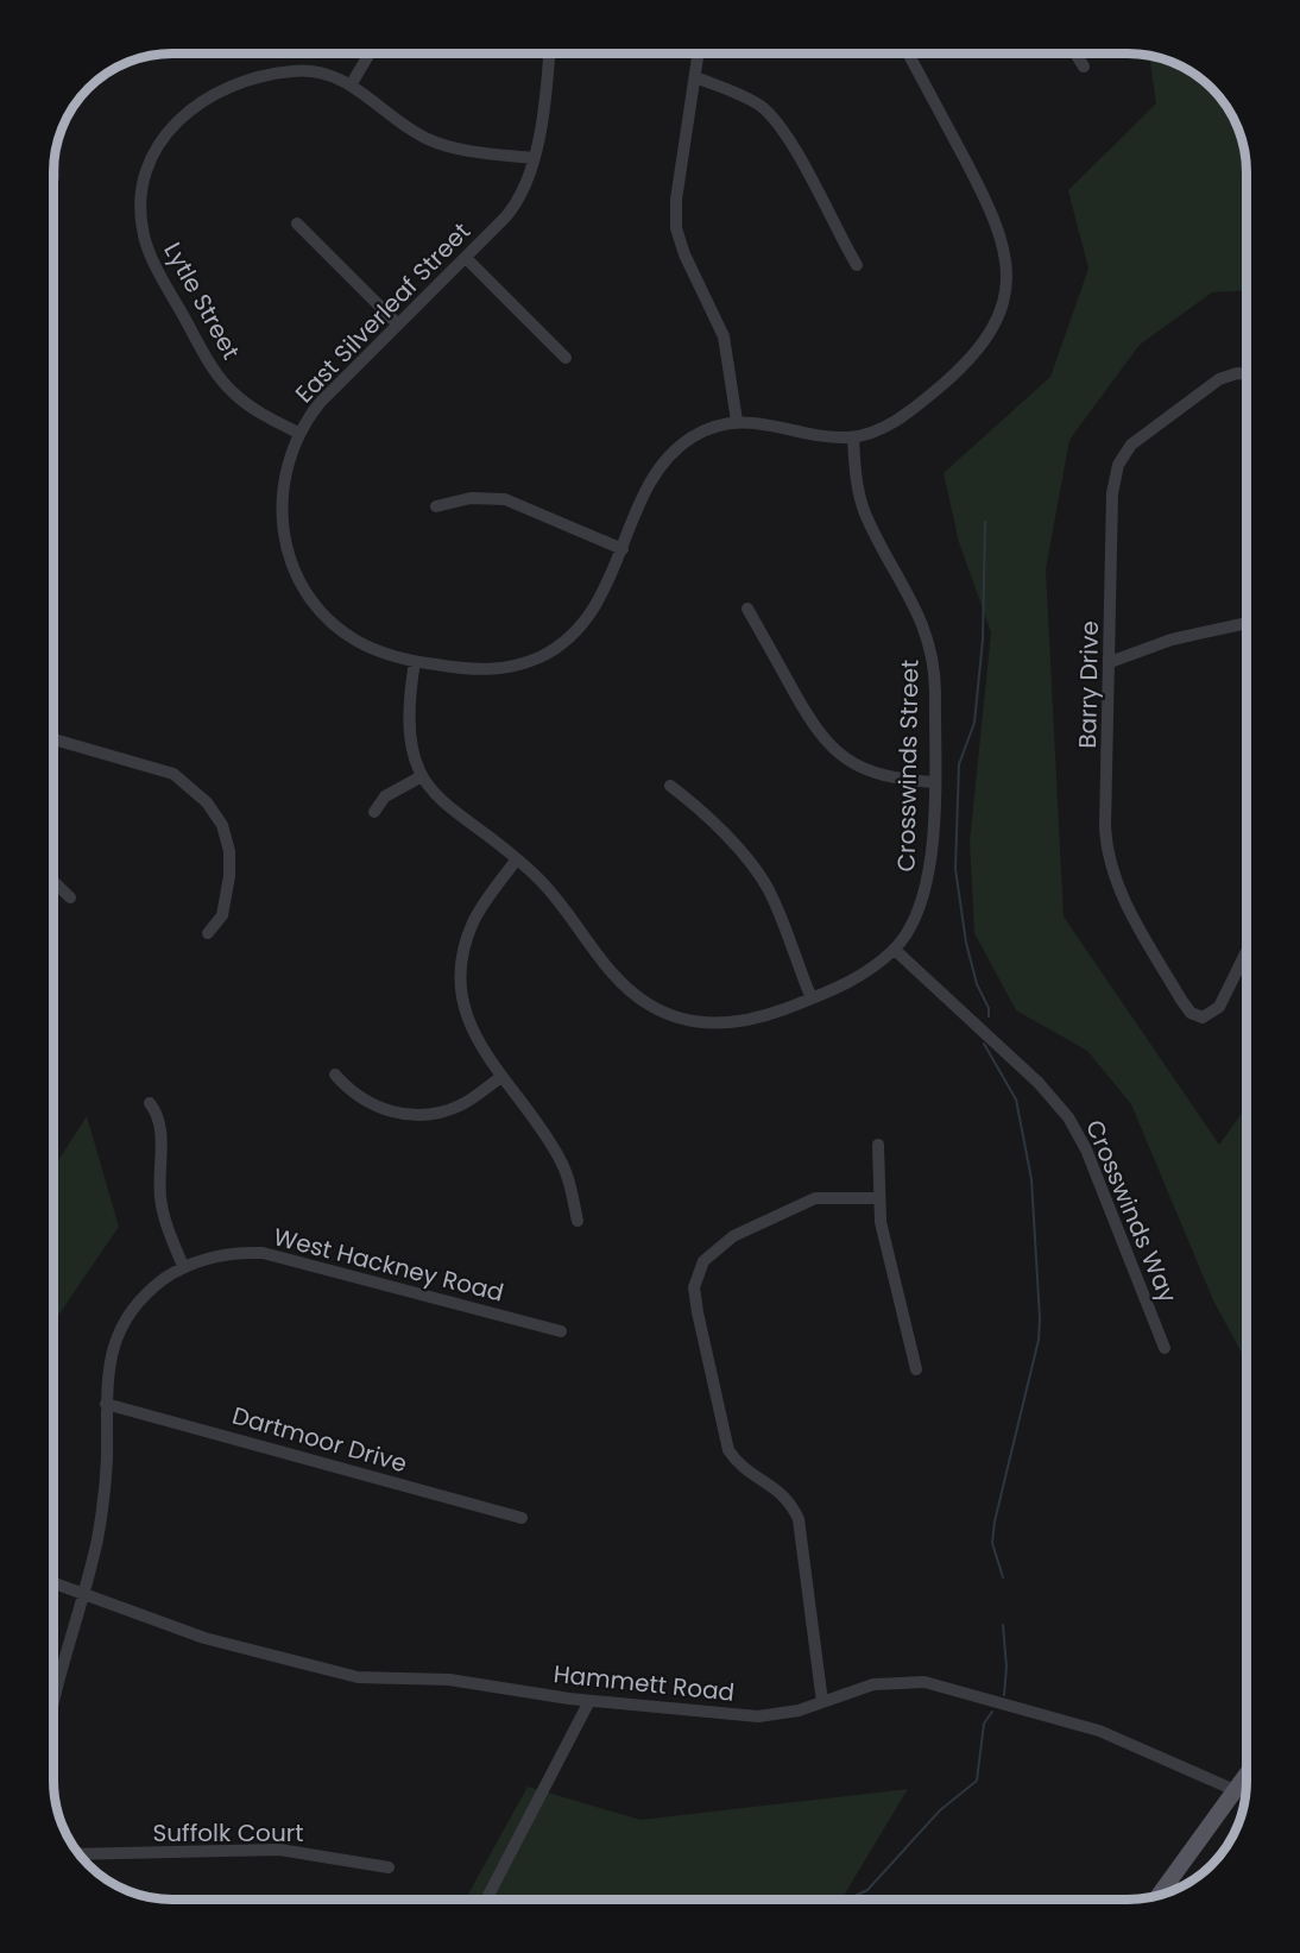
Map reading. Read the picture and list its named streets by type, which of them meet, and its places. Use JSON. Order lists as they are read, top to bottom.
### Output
{
  "streets": {
    "street": [
      "Lytle Street",
      "East Silverleaf Street",
      "Barry Drive",
      "Crosswinds Street",
      "Crosswinds Way",
      "West Hackney Road",
      "Dartmoor Drive",
      "Hammett Road",
      "Suffolk Court"
    ]
  },
  "crossings": [
    ["Lytle Street", "East Silverleaf Street"],
    ["East Silverleaf Street", "Crosswinds Street"],
    ["Crosswinds Street", "Crosswinds Way"],
    ["West Hackney Road", "Dartmoor Drive"],
    ["West Hackney Road", "Hammett Road"]
  ]
}
